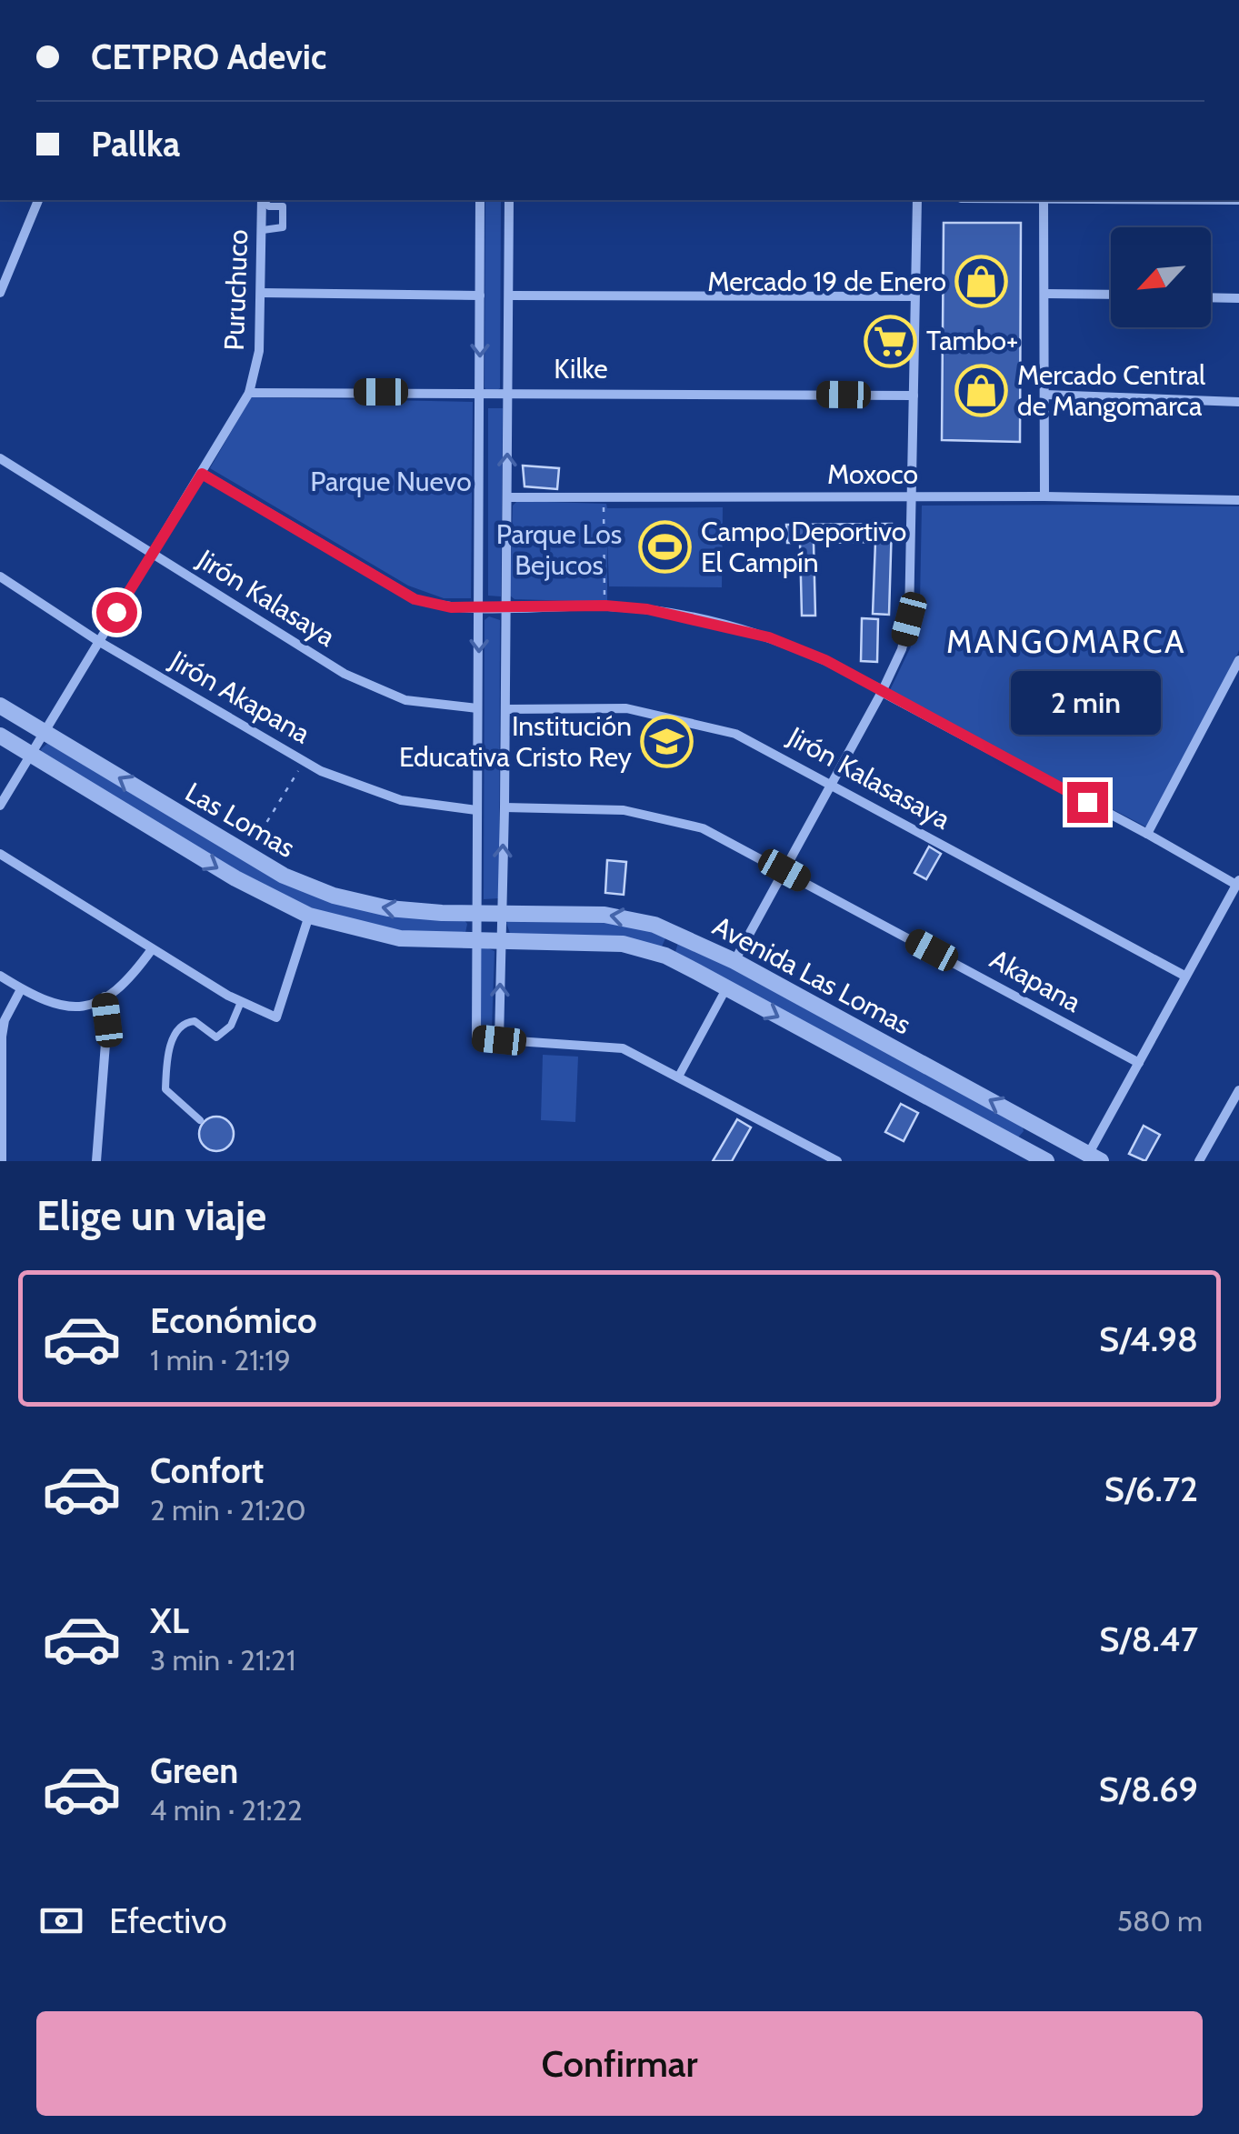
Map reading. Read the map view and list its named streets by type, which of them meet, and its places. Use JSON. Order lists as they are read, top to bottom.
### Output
{
  "streets": {
    "street": [
      "Puruchuco",
      "Kilke",
      "Moxoco",
      "Jirón Kalasaya",
      "Jirón Akapana",
      "Jirón Kalasasaya",
      "Las Lomas",
      "Avenida Las Lomas",
      "Akapana"
    ]
  },
  "crossings": [
    ["Puruchuco", "Kilke"],
    ["Puruchuco", "Jirón Kalasaya"],
    ["Puruchuco", "Jirón Akapana"],
    ["Puruchuco", "Las Lomas"],
    ["Las Lomas", "Avenida Las Lomas"]
  ],
  "districts": ["MANGOMARCA"],
  "parks": ["Parque Nuevo", "Parque Los Bejucos"],
  "places": {
    "shop": ["Mercado 19 de Enero", "Mercado Central de Mangomarca"],
    "supermarket": ["Tambo+"],
    "sports": ["Campo Deportivo El Campín"],
    "school or university": ["Institución Educativa Cristo Rey"]
  },
  "north": "bottom left",
  "page": {
    "banner": ["CETPRO Adevic", "Pallka"],
    "bubble": "2 min",
    "heading": "Elige un viaje",
    "list": [
      {
        "name": "Económico",
        "note": "1 min · 21:19",
        "value": "S/4.98"
      },
      {
        "name": "Confort",
        "note": "2 min · 21:20",
        "value": "S/6.72"
      },
      {
        "name": "XL",
        "note": "3 min · 21:21",
        "value": "S/8.47"
      },
      {
        "name": "Green",
        "note": "4 min · 21:22",
        "value": "S/8.69"
      }
    ],
    "pay": ["Efectivo", "580 m"],
    "buttons": "Confirmar"
  }
}
